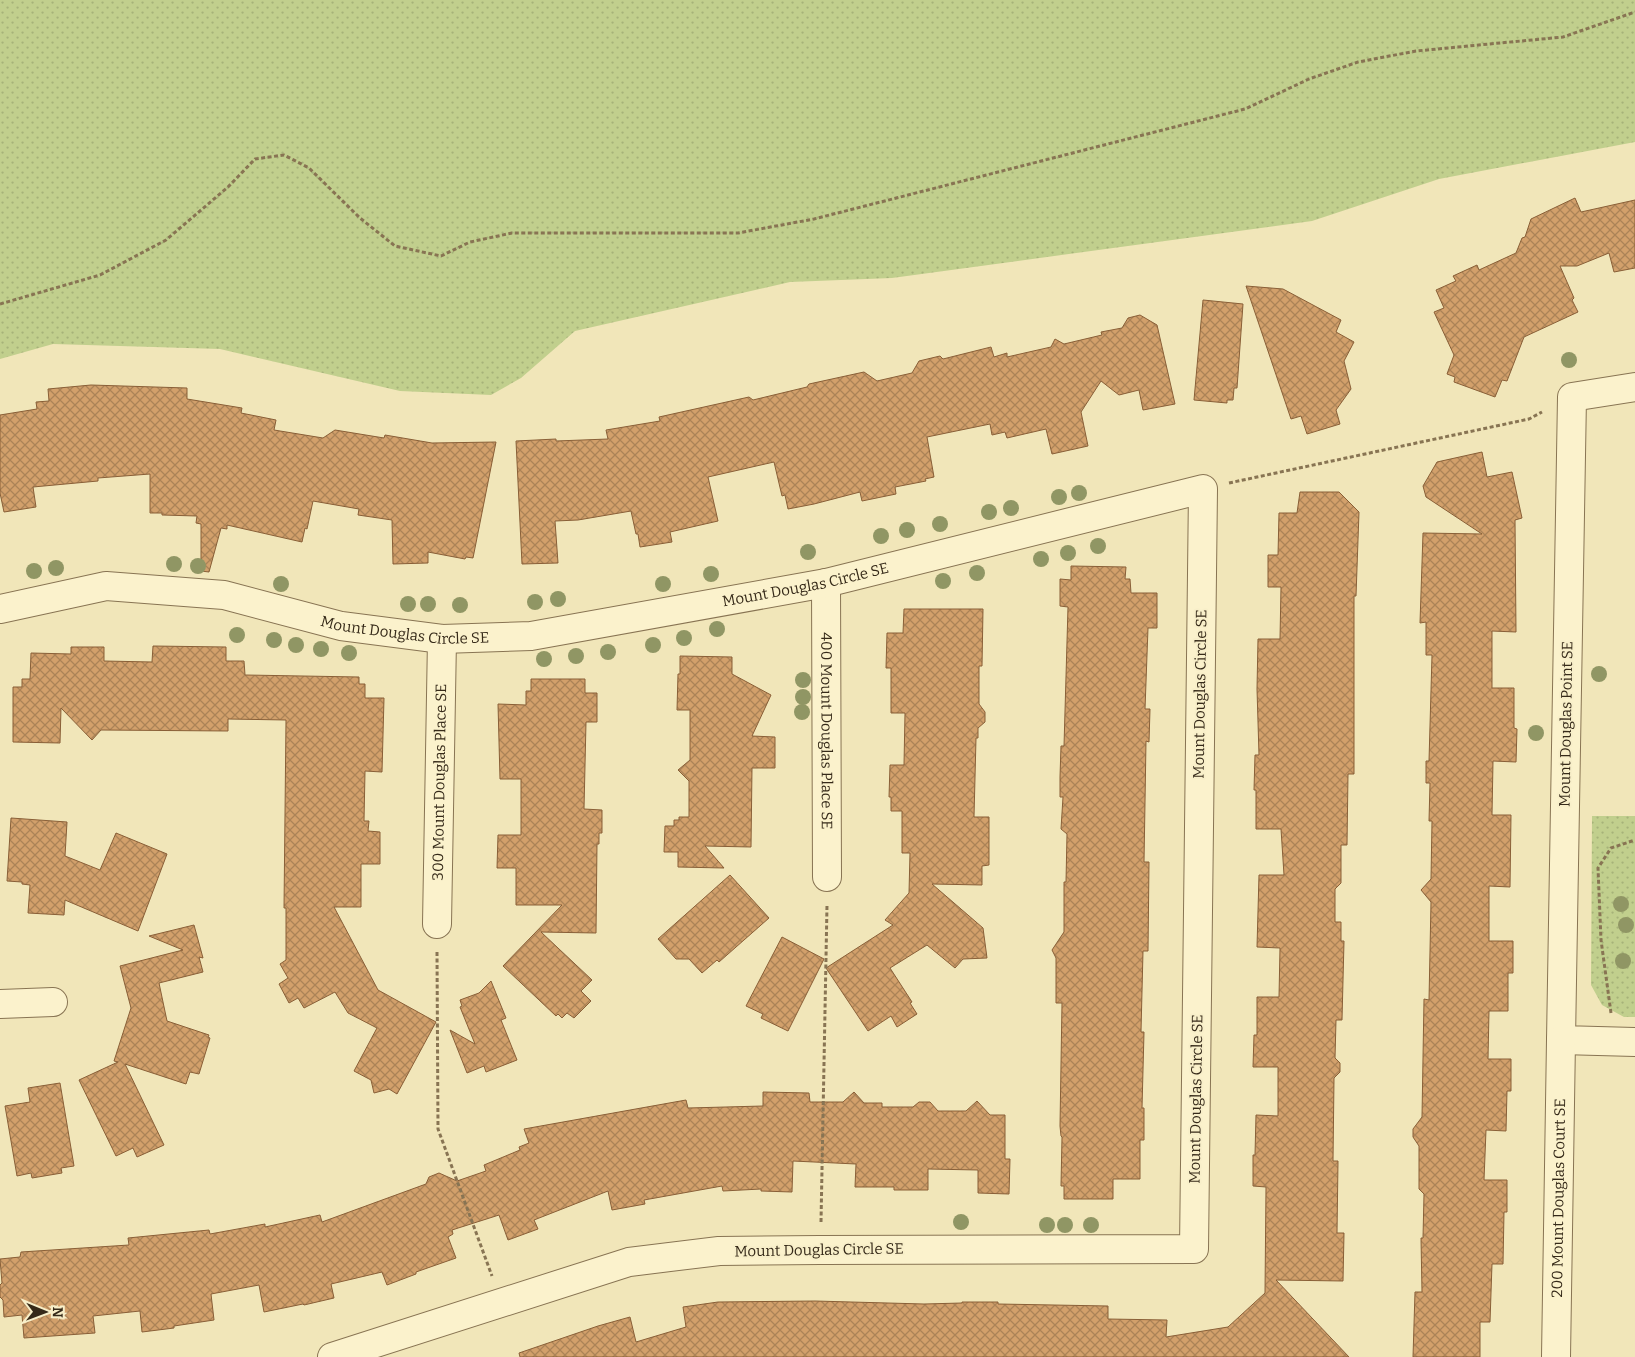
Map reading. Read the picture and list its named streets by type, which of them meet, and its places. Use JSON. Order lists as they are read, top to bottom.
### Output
{
  "streets": {
    "street": [
      "Mount Douglas Circle SE",
      "Mount Douglas Point SE",
      "400 Mount Douglas Place SE",
      "300 Mount Douglas Place SE",
      "200 Mount Douglas Court SE"
    ]
  },
  "crossings": [
    ["Mount Douglas Circle SE", "400 Mount Douglas Place SE"],
    ["Mount Douglas Circle SE", "300 Mount Douglas Place SE"],
    ["Mount Douglas Point SE", "200 Mount Douglas Court SE"]
  ],
  "north": "right"
}
